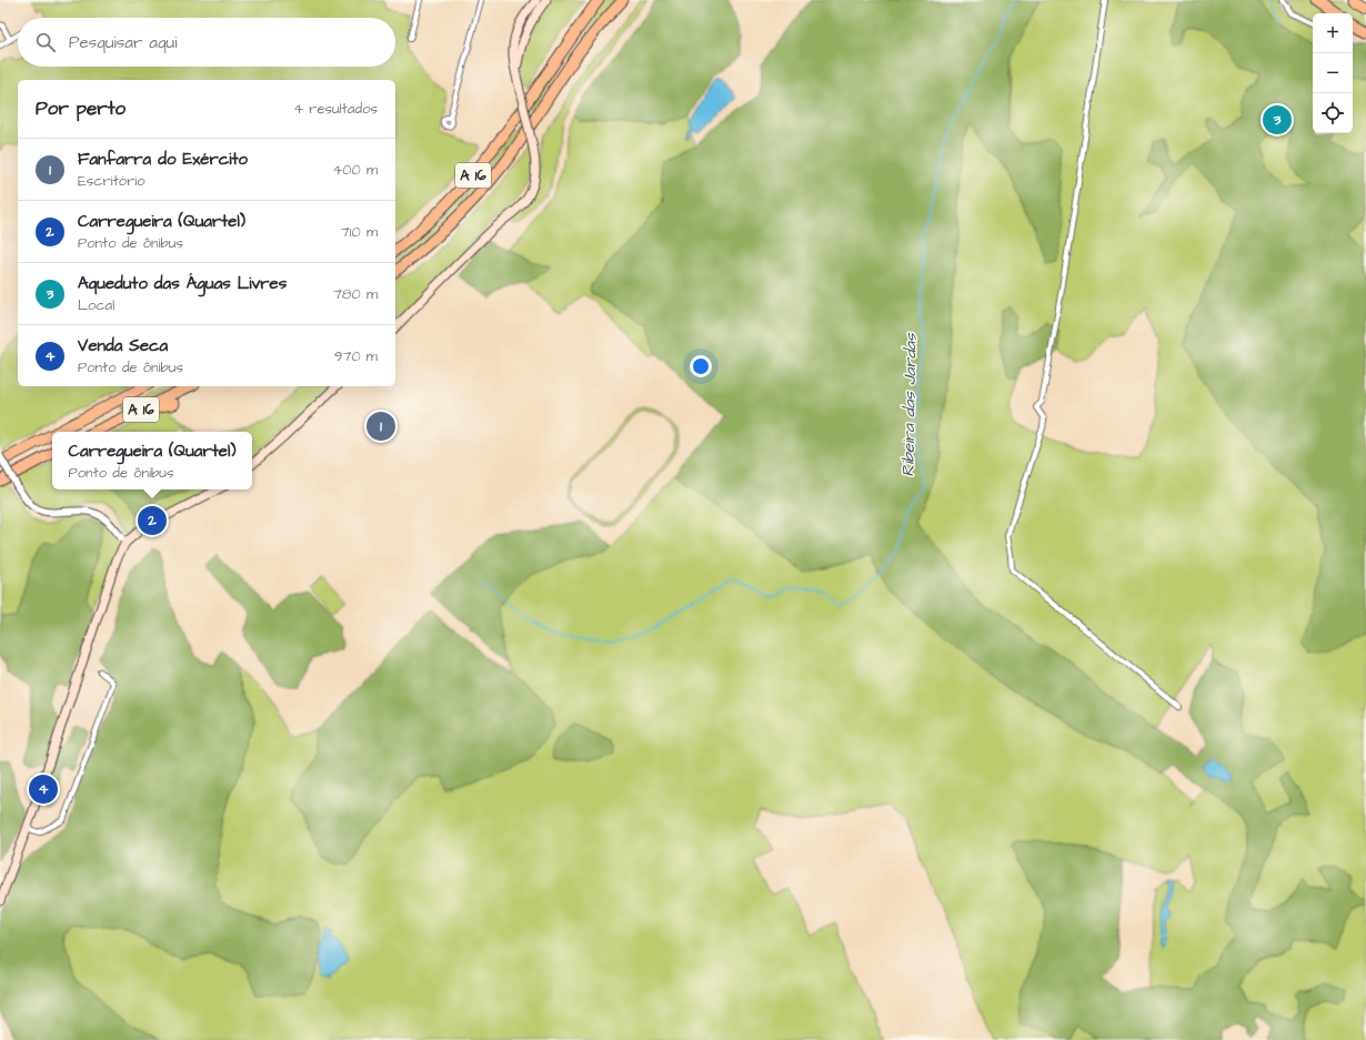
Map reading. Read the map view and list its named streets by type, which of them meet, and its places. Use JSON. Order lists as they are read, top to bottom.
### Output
{
  "streets": {
    "highway": ["A 16"]
  },
  "water": ["Ribeira das Jardas"],
  "page": {
    "map_buttons": ["+", "−"],
    "search": "Pesquisar aqui",
    "heading": ["Por perto", "4 resultados"],
    "pins": [
      "3",
      "1",
      "2",
      "4"
    ],
    "list": [
      {
        "mark": "1",
        "name": "Fanfarra do Exército",
        "note": "Escritório",
        "value": "400 m"
      },
      {
        "mark": "2",
        "name": "Carregueira (Quartel)",
        "note": "Ponto de ônibus",
        "value": "710 m"
      },
      {
        "mark": "3",
        "name": "Aqueduto das Águas Livres",
        "note": "Local",
        "value": "780 m"
      },
      {
        "mark": "4",
        "name": "Venda Seca",
        "note": "Ponto de ônibus",
        "value": "970 m"
      }
    ],
    "popup": ["Carregueira (Quartel)", "Ponto de ônibus"]
  }
}
